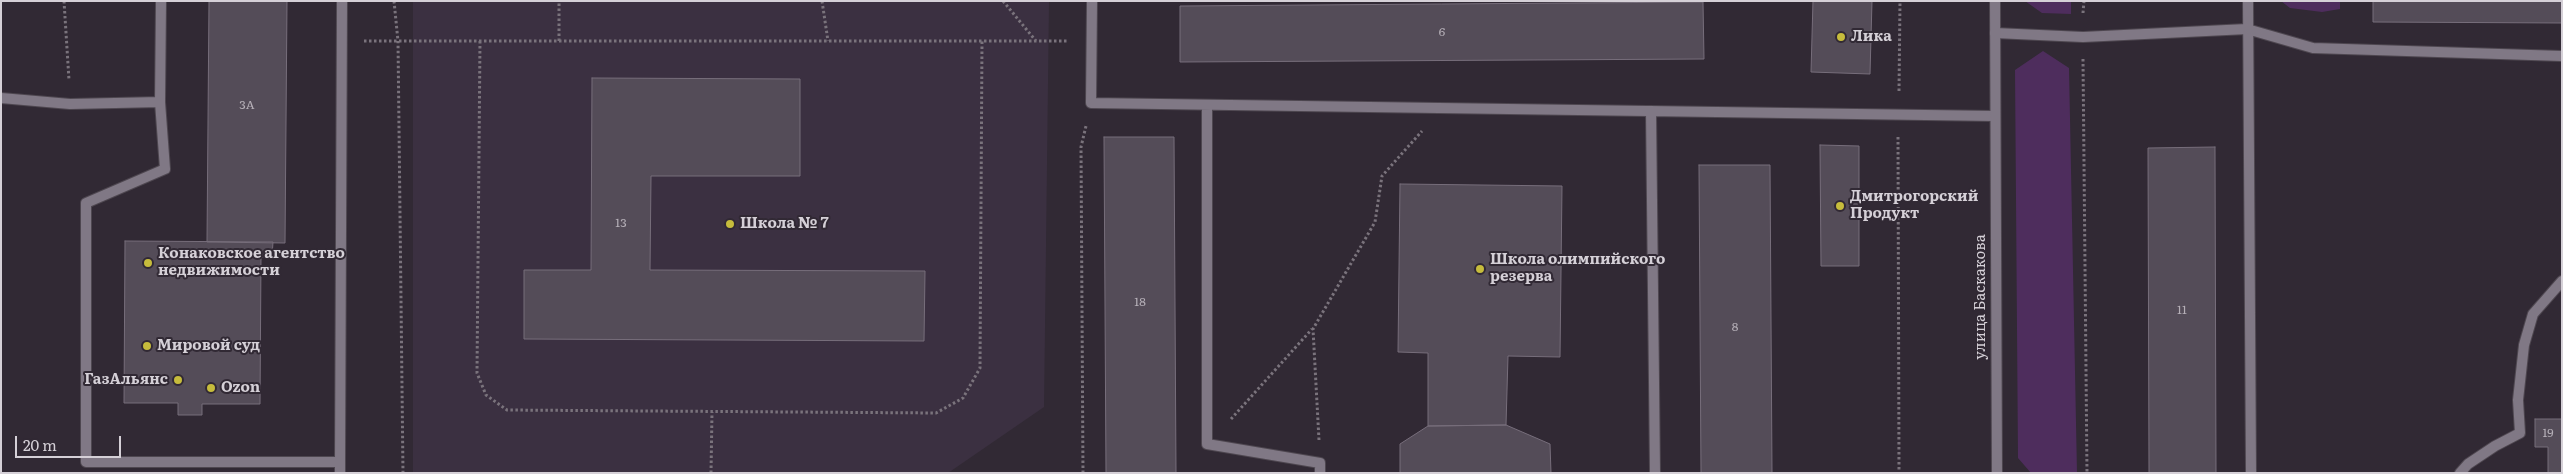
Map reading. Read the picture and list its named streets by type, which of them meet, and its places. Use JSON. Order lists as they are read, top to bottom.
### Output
{
  "streets": {
    "street": ["улица Баскакова"]
  },
  "places": [
    "Лика",
    "Дмитрогорский Продукт",
    "Школа № 7",
    "Конаковское агентство недвижимости",
    "Школа олимпийского резерва",
    "Мировой суд",
    "ГазАльянс",
    "Ozon"
  ],
  "house_numbers": [
    "6",
    "3А",
    "13",
    "18",
    "11",
    "8",
    "19"
  ],
  "scale_bar": "20 m"
}
